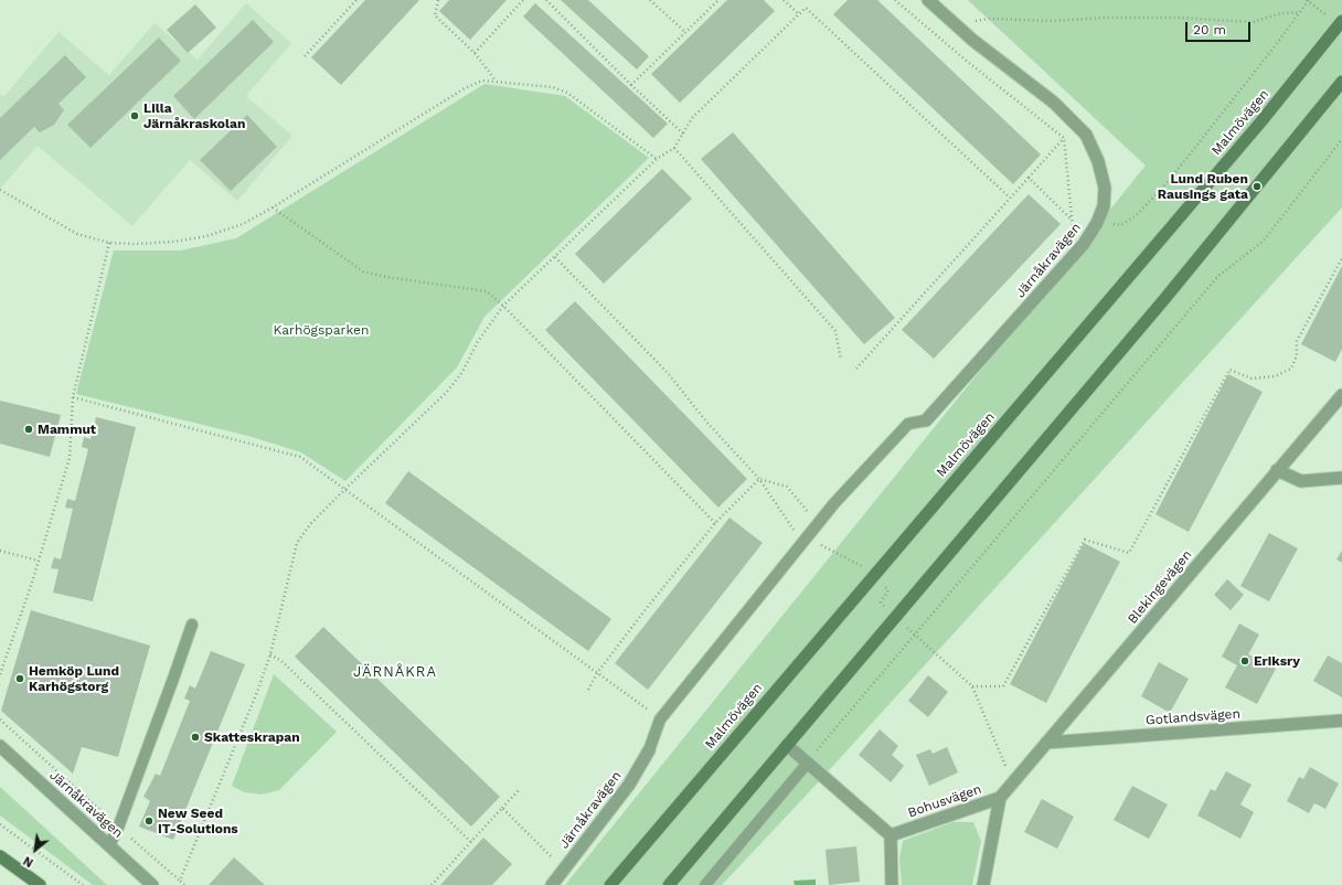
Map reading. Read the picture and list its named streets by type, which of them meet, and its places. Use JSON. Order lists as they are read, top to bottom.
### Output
{
  "streets": {
    "main road": ["Malmövägen"],
    "street": [
      "Järnåkravägen",
      "Blekingevägen",
      "Gotlandsvägen",
      "Bohusvägen"
    ]
  },
  "crossings": [
    ["Blekingevägen", "Gotlandsvägen"],
    ["Blekingevägen", "Bohusvägen"]
  ],
  "districts": ["JÄRNÅKRA"],
  "parks": ["Karhögsparken"],
  "places": [
    "Lilla Järnåkraskolan",
    "Lund Ruben Rausings gata",
    "Mammut",
    "Eriksry",
    "Hemköp Lund Karhögstorg",
    "Skatteskrapan",
    "New Seed IT-Solutions"
  ],
  "scale_bar": "20 m",
  "north": "bottom left"
}
